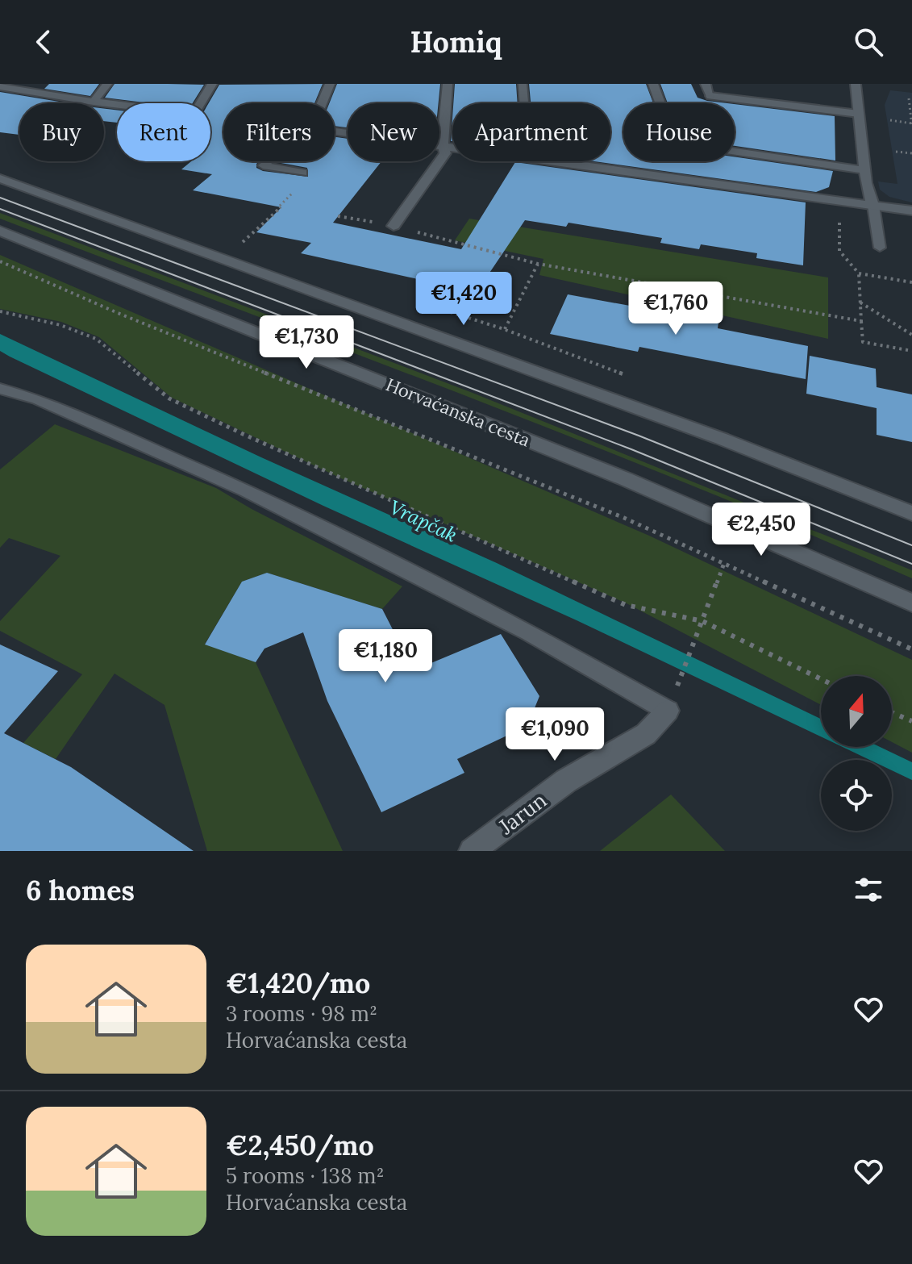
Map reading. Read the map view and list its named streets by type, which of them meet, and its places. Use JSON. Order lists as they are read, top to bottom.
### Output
{
  "streets": {
    "street": ["Horvaćanska cesta", "Jarun"]
  },
  "water": ["Vrapčak"],
  "north": "top",
  "page": {
    "header": "Homiq",
    "chip": [
      "Buy",
      "Rent",
      "Filters",
      "New",
      "Apartment",
      "House"
    ],
    "price": [
      "€1,420",
      "€1,760",
      "€1,730",
      "€2,450",
      "€1,180",
      "€1,090"
    ],
    "heading": "6 homes",
    "list": [
      {
        "name": "€1,420/mo",
        "note": "3 rooms · 98 m² · Horvaćanska cesta"
      },
      {
        "name": "€2,450/mo",
        "note": "5 rooms · 138 m² · Horvaćanska cesta"
      }
    ]
  }
}
